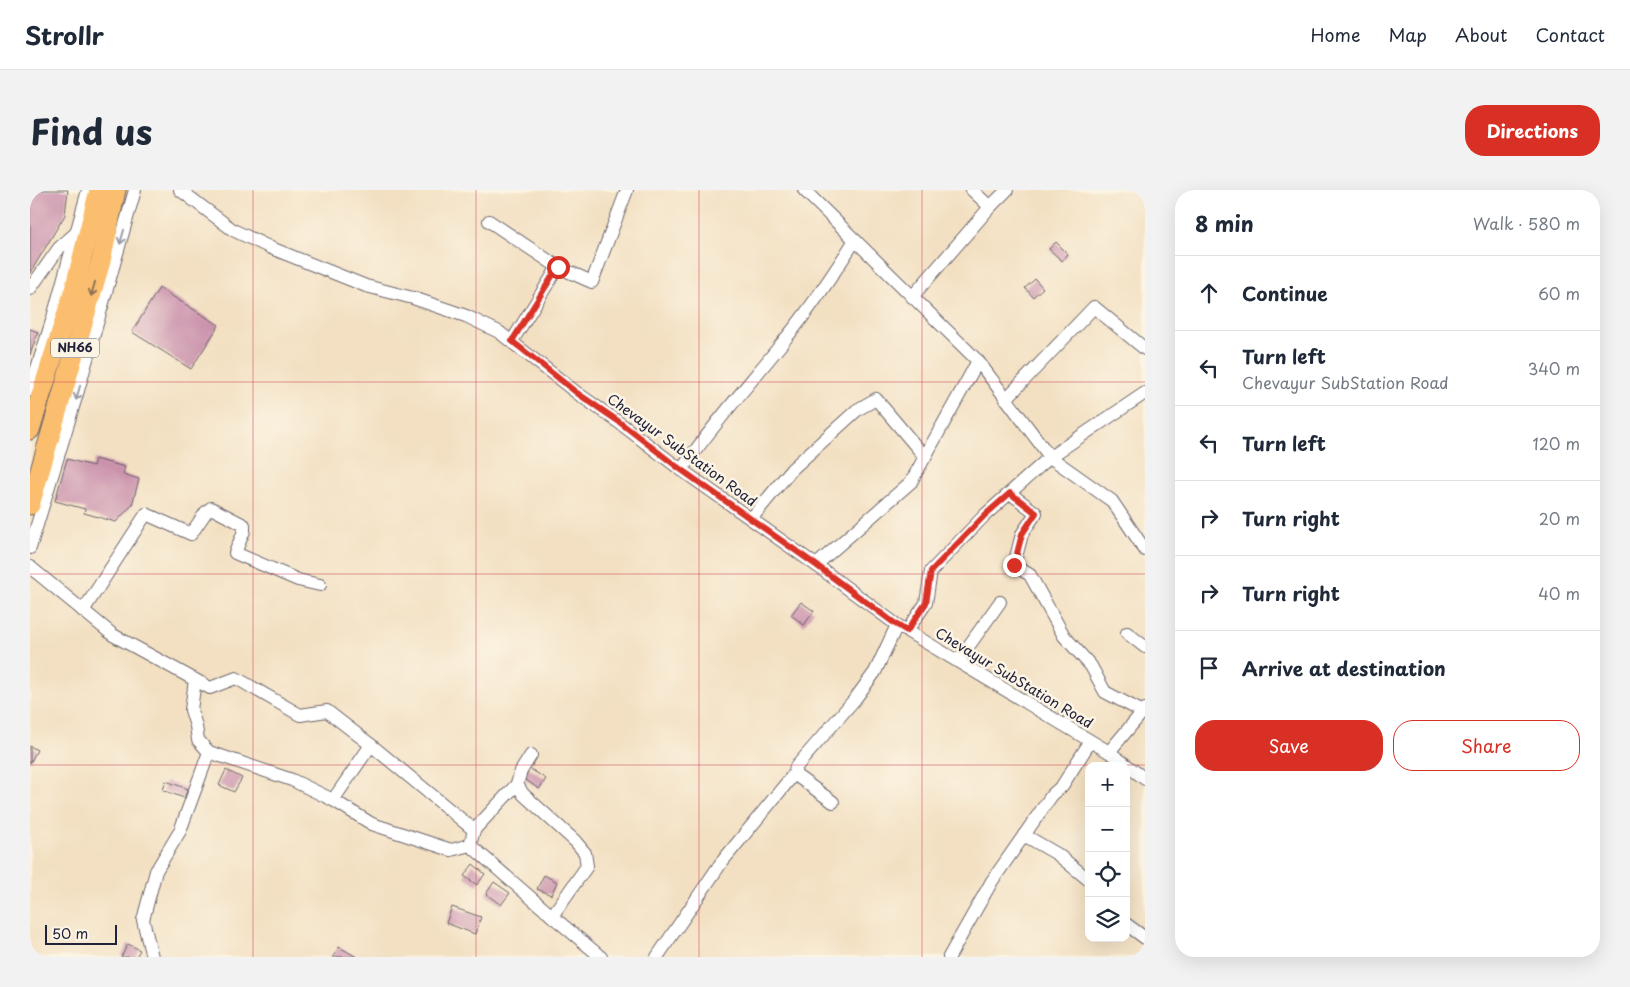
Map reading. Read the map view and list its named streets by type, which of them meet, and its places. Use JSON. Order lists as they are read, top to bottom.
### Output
{
  "streets": {
    "highway": ["NH66"],
    "street": ["Chevayur SubStation Road"]
  },
  "scale_bar": "50 m",
  "page": {
    "header": "Strollr",
    "nav": [
      "Home",
      "Map",
      "About",
      "Contact"
    ],
    "title": "Find us",
    "buttons": [
      "Directions",
      ["Save", "Share"]
    ],
    "heading": ["8 min", "Walk · 580 m"],
    "list": [
      ["Continue", "60 m"],
      ["Turn left", "Chevayur SubStation Road", "340 m"],
      ["Turn left", "120 m"],
      ["Turn right", "20 m"],
      ["Turn right", "40 m"],
      "Arrive at destination"
    ],
    "map_buttons": ["+", "−"],
    "scale": "50 m"
  }
}
